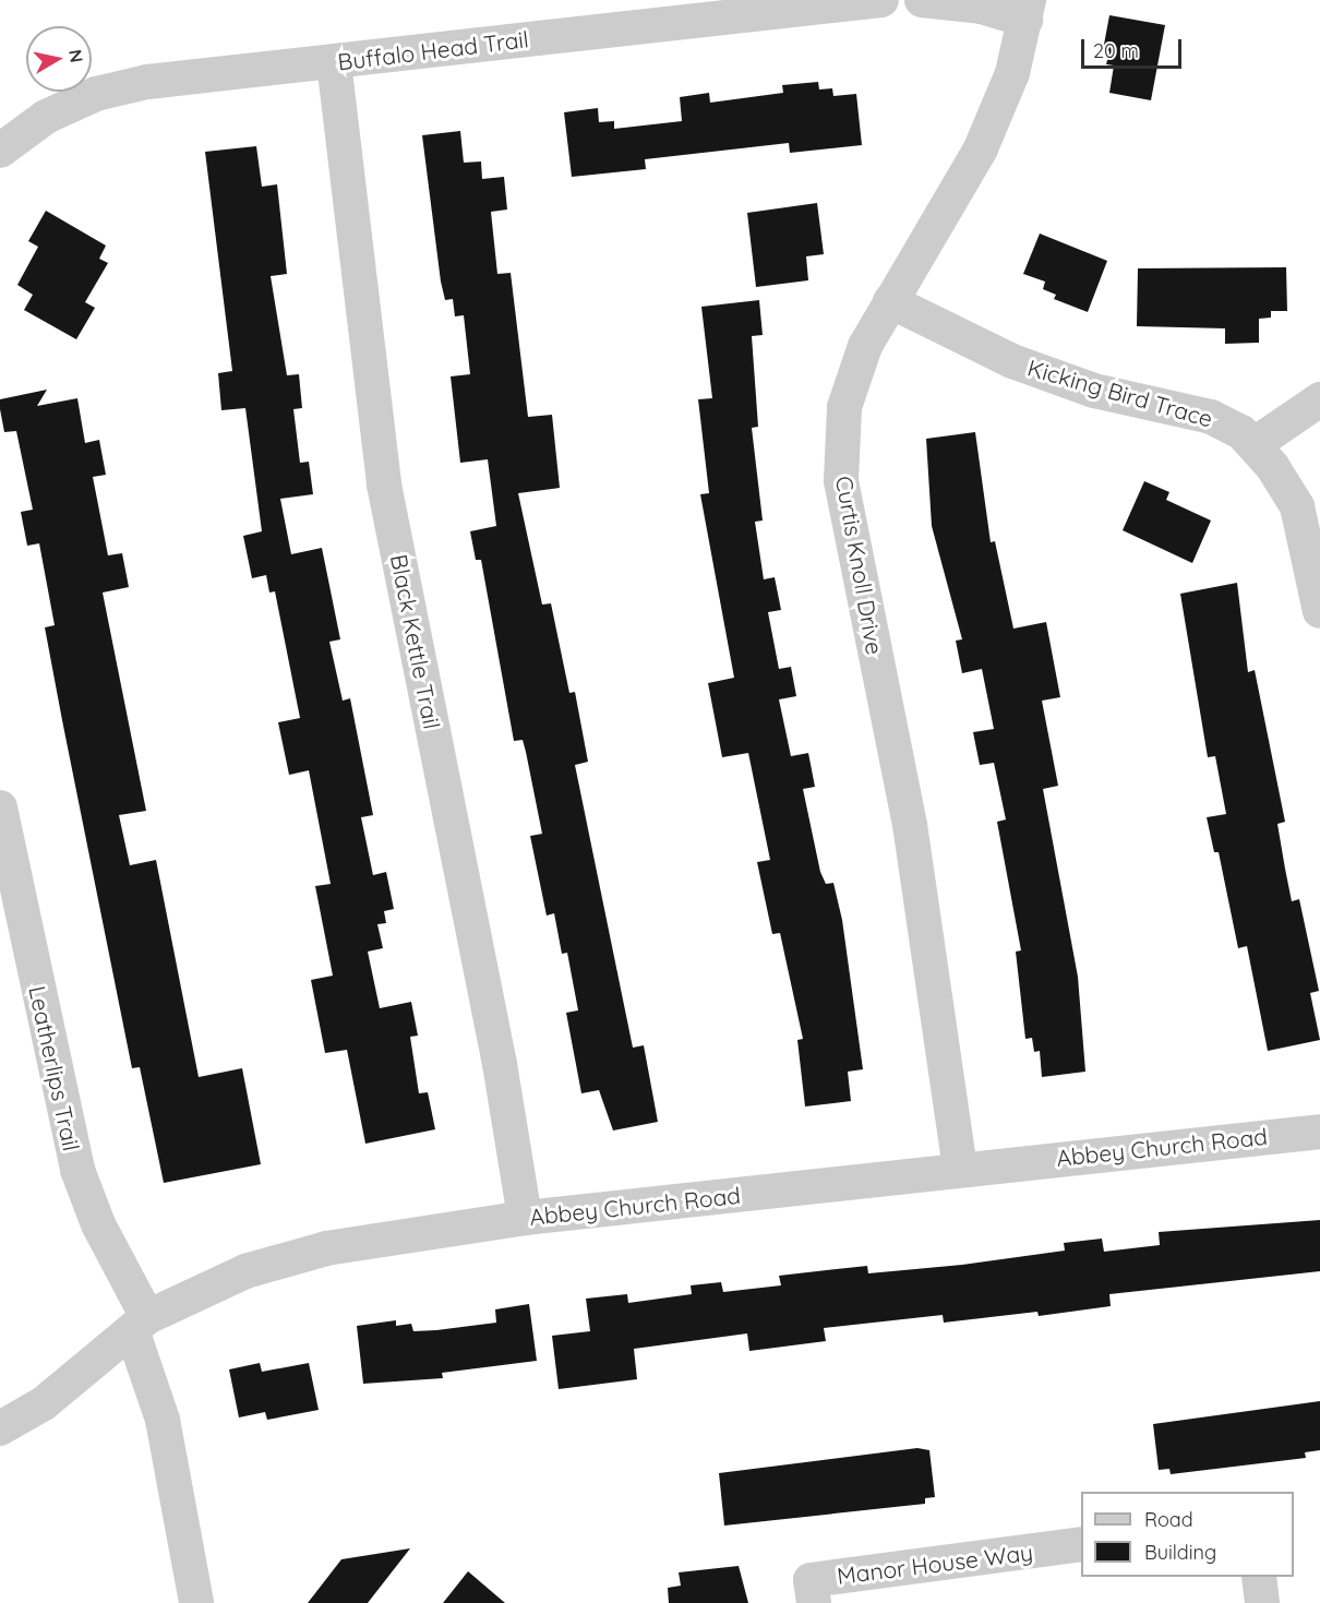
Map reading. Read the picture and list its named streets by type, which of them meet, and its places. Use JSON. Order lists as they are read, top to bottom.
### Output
{
  "streets": {
    "street": [
      "Buffalo Head Trail",
      "Kicking Bird Trace",
      "Curtis Knoll Drive",
      "Black Kettle Trail",
      "Leatherlips Trail",
      "Abbey Church Road",
      "Manor House Way"
    ]
  },
  "crossings": [
    ["Buffalo Head Trail", "Black Kettle Trail"],
    ["Kicking Bird Trace", "Curtis Knoll Drive"],
    ["Curtis Knoll Drive", "Abbey Church Road"],
    ["Black Kettle Trail", "Abbey Church Road"],
    ["Leatherlips Trail", "Abbey Church Road"]
  ],
  "legend": ["Road", "Building"],
  "scale_bar": "20 m",
  "north": "right"
}
